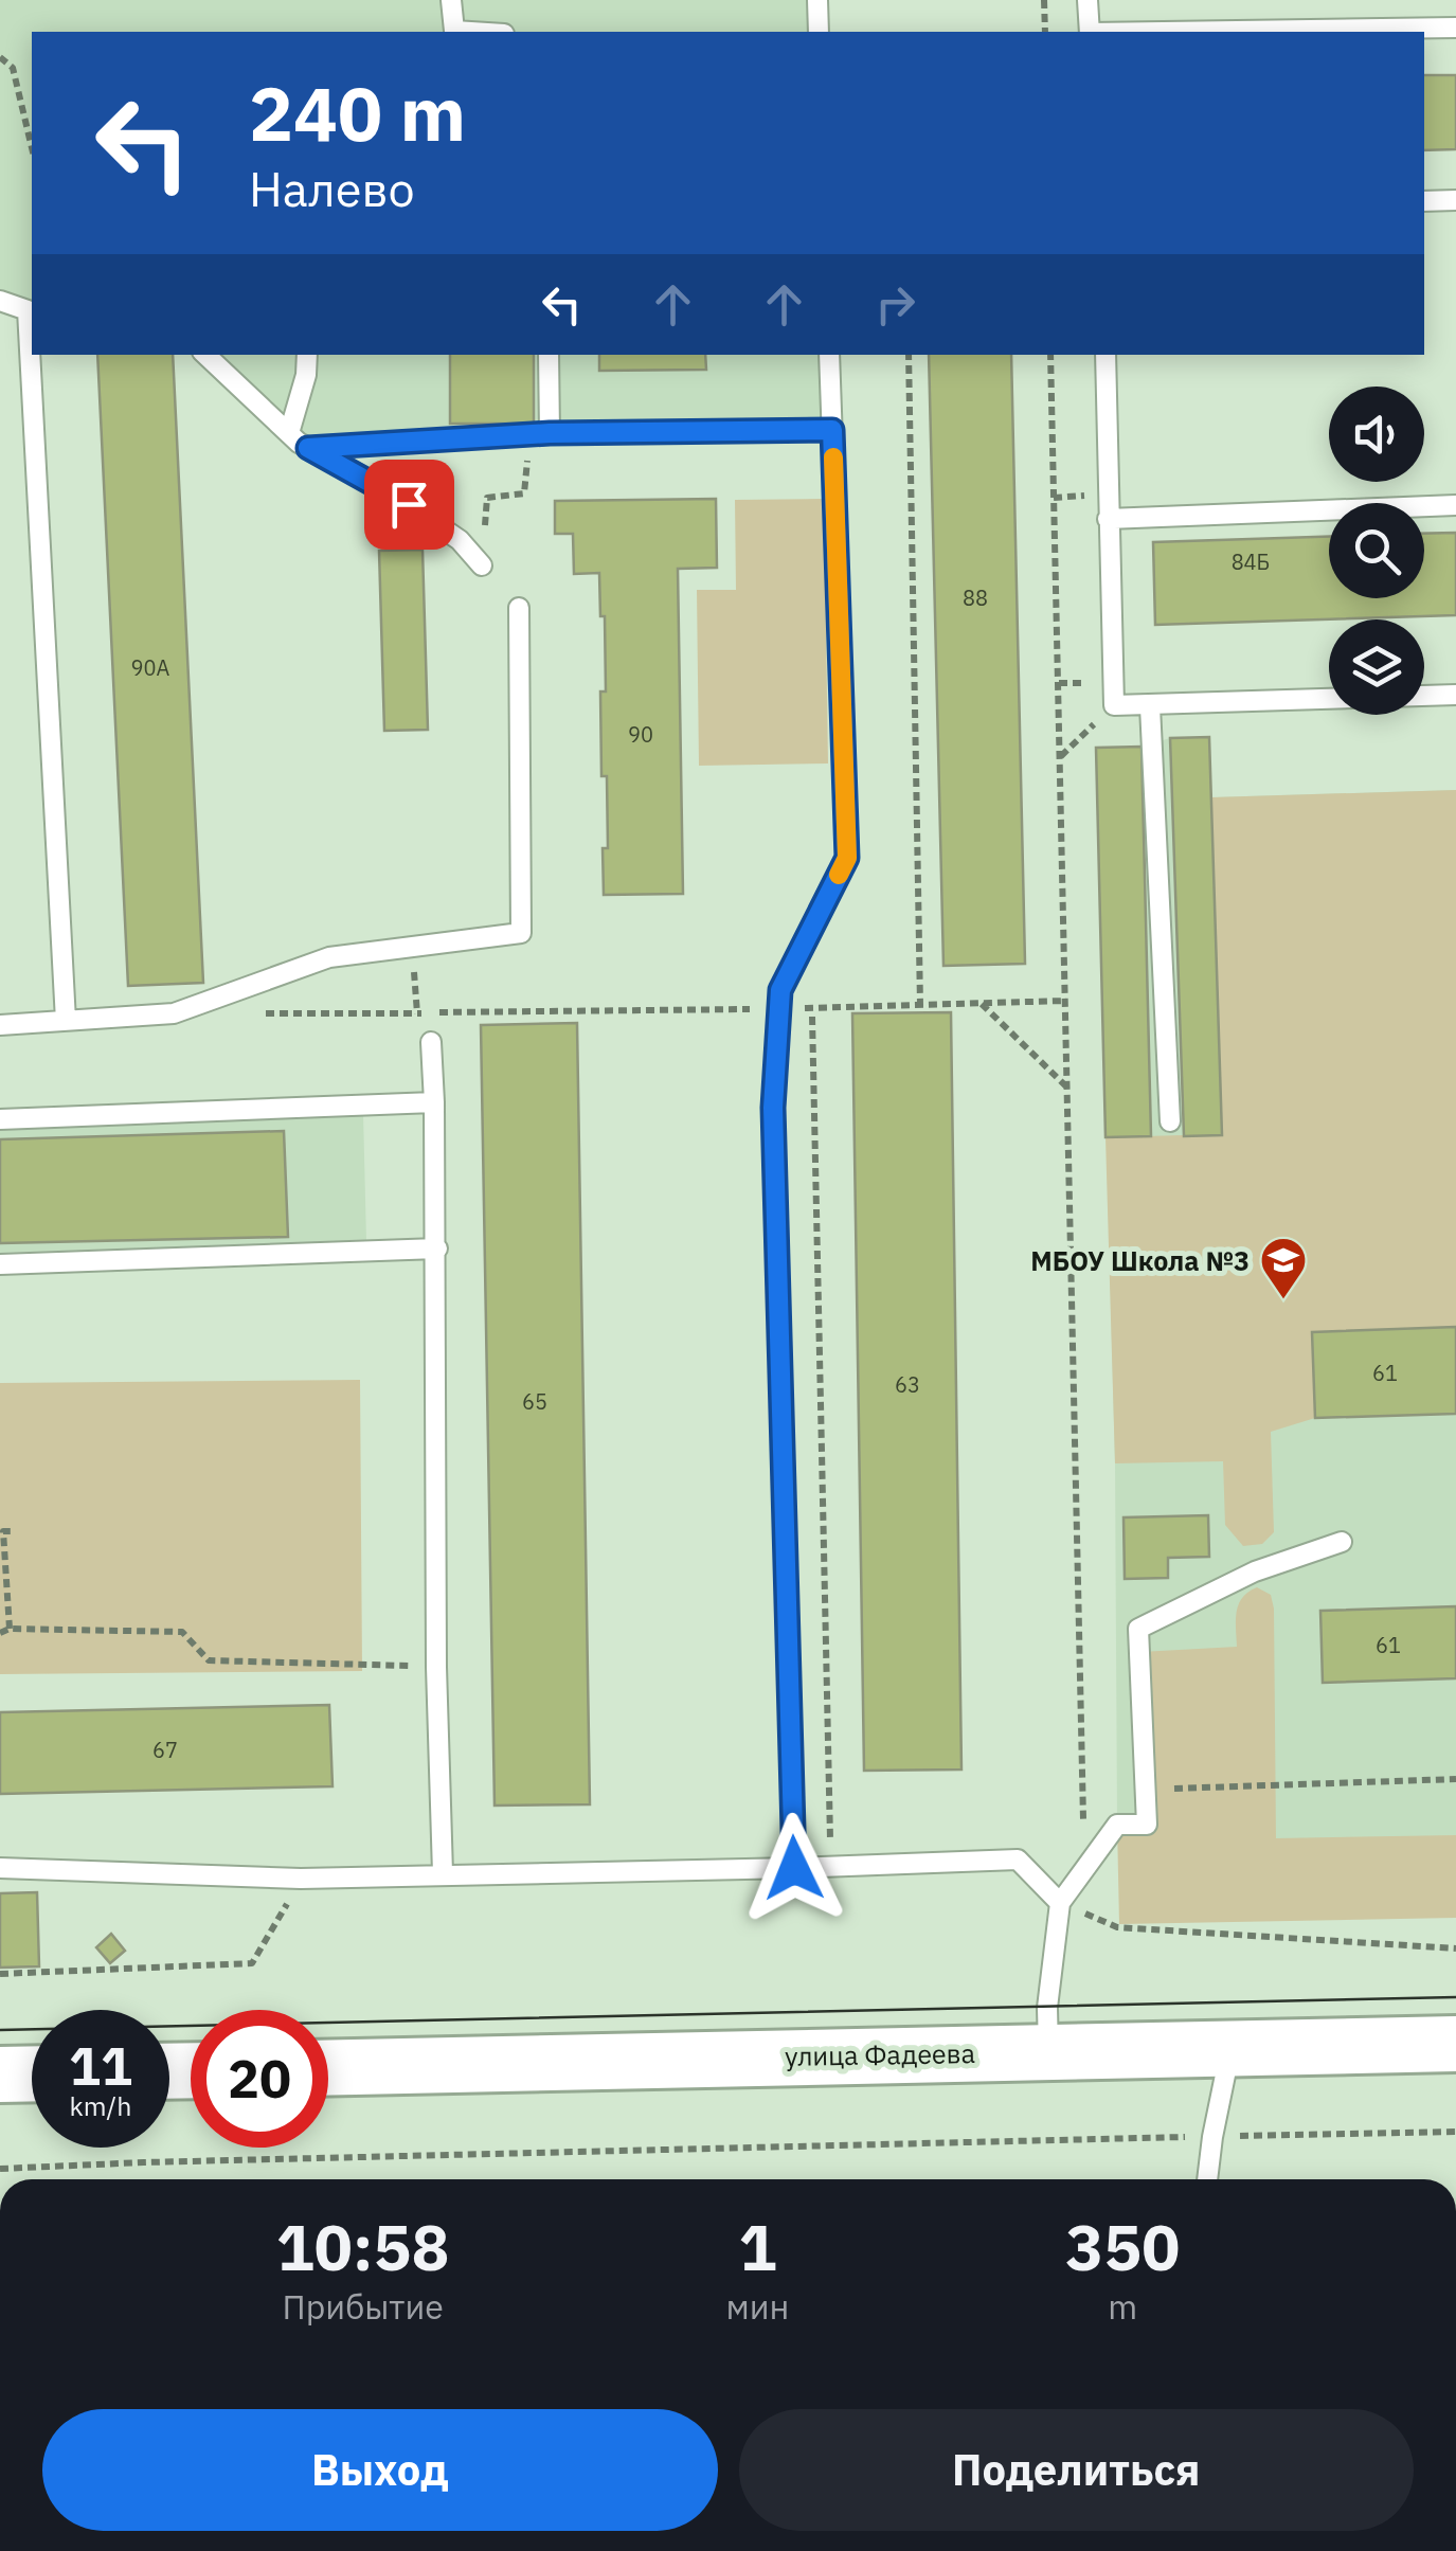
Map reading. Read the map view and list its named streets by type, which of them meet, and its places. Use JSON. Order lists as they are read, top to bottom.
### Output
{
  "streets": {
    "street": ["улица Фадеева"]
  },
  "places": {
    "school or university": ["МБОУ Школа №3"]
  },
  "house_numbers": [
    "84Б",
    "88",
    "90А",
    "90",
    "61",
    "63",
    "65",
    "61",
    "67"
  ],
  "page": {
    "turn": ["240 m", "Налево"],
    "speed": "11 km/h",
    "limit": "20",
    "eta": [
      "10:58",
      "Прибытие",
      "1",
      "мин",
      "350",
      "m"
    ],
    "buttons": ["Выход", "Поделиться"]
  }
}
